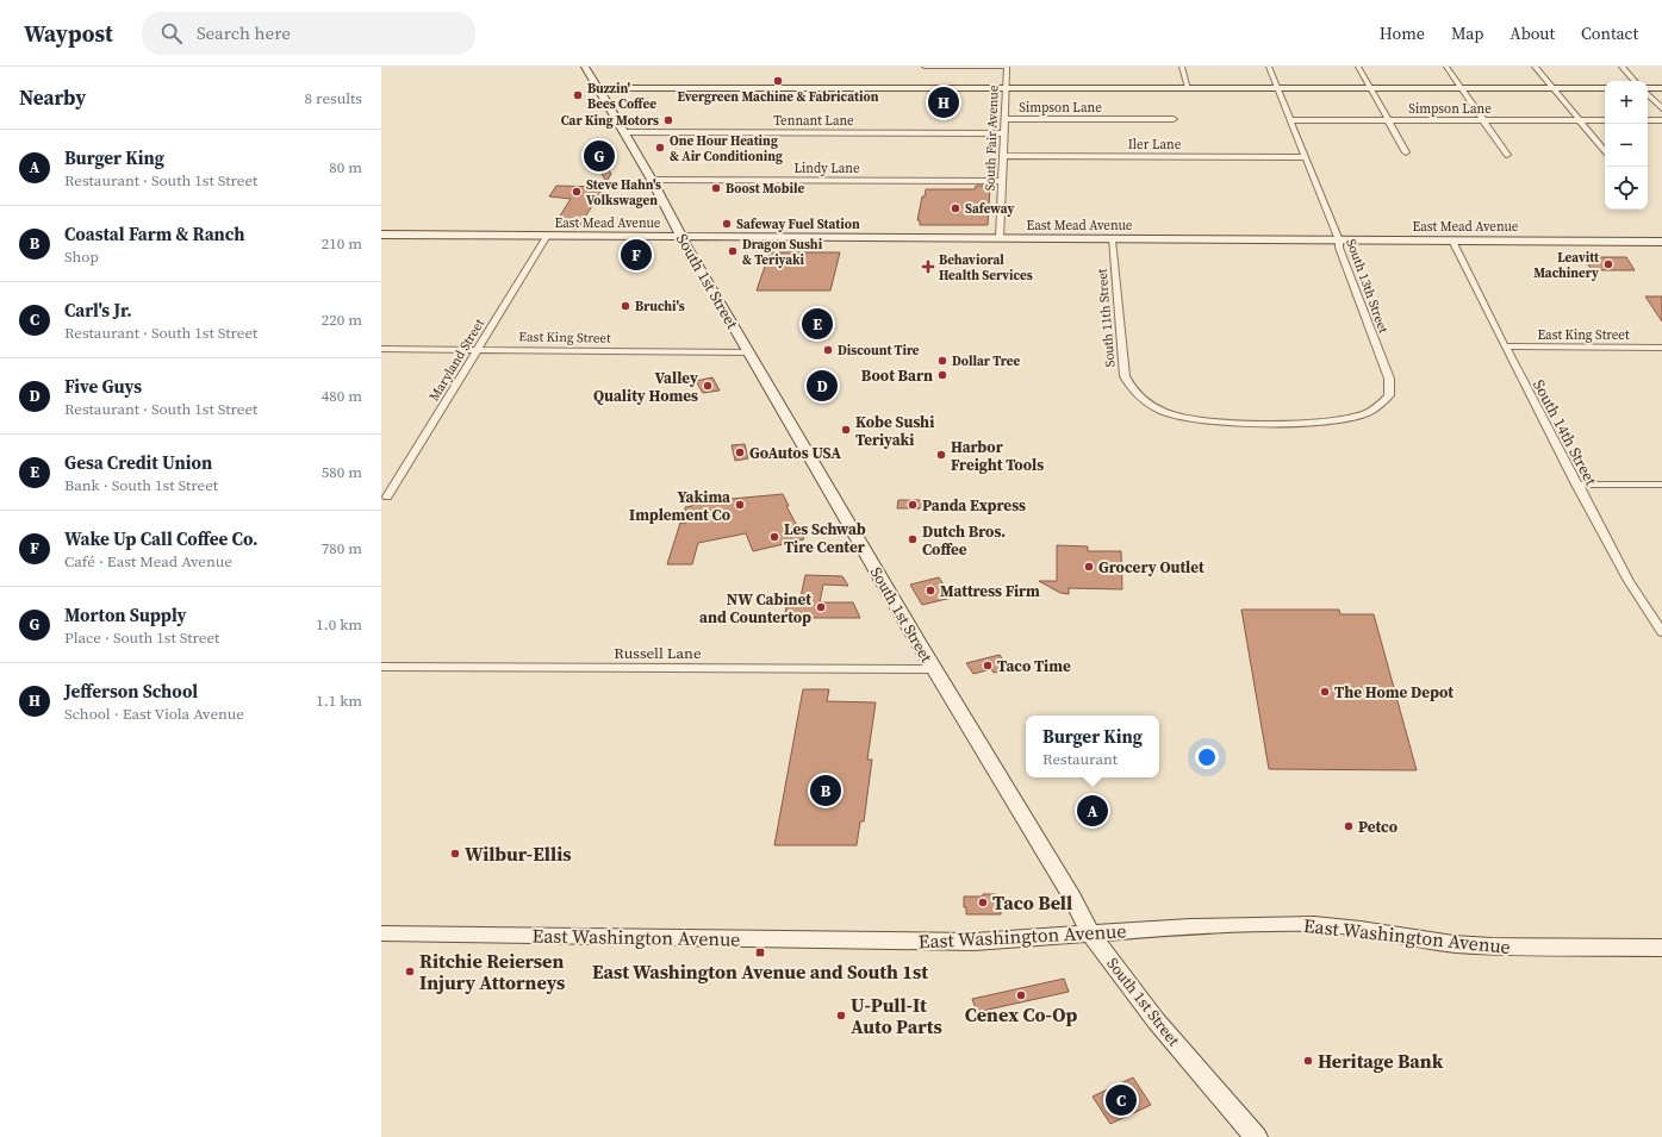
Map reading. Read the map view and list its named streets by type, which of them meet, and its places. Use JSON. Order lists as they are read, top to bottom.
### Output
{
  "streets": {
    "street": [
      "Simpson Lane",
      "Tennant Lane",
      "South Fair Avenue",
      "Iler Lane",
      "Lindy Lane",
      "East Mead Avenue",
      "South 1st Street",
      "South 13th Street",
      "South 11th Street",
      "East King Street",
      "Maryland Street",
      "South 14th Street",
      "Russell Lane",
      "East Washington Avenue"
    ]
  },
  "crossings": [
    ["Simpson Lane", "South Fair Avenue"],
    ["Simpson Lane", "South 13th Street"],
    ["Tennant Lane", "South Fair Avenue"],
    ["Tennant Lane", "South 1st Street"],
    ["South Fair Avenue", "Iler Lane"],
    ["South Fair Avenue", "Lindy Lane"],
    ["South Fair Avenue", "East Mead Avenue"],
    ["Iler Lane", "South 13th Street"],
    ["Lindy Lane", "South 1st Street"],
    ["East Mead Avenue", "South 1st Street"],
    ["East Mead Avenue", "South 13th Street"],
    ["East Mead Avenue", "South 11th Street"],
    ["East Mead Avenue", "Maryland Street"],
    ["East Mead Avenue", "South 14th Street"],
    ["South 1st Street", "East King Street"],
    ["South 1st Street", "Russell Lane"],
    ["South 1st Street", "East Washington Avenue"],
    ["South 13th Street", "South 11th Street"],
    ["East King Street", "Maryland Street"],
    ["East King Street", "South 14th Street"]
  ],
  "places": {
    "other": [
      "Evergreen Machine & Fabrication",
      "Buzzin' Bees Coffee",
      "Car King Motors",
      "One Hour Heating & Air Conditioning",
      "Boost Mobile",
      "Steve Hahn's Volkswagen",
      "Safeway",
      "Safeway Fuel Station",
      "Dragon Sushi & Teriyaki",
      "Leavitt Machinery",
      "Bruchi's",
      "Discount Tire",
      "Dollar Tree",
      "Boot Barn",
      "Valley Quality Homes",
      "Kobe Sushi Teriyaki",
      "GoAutos USA",
      "Harbor Freight Tools",
      "Yakima Implement Co",
      "Panda Express",
      "Les Schwab Tire Center",
      "Dutch Bros. Coffee",
      "Grocery Outlet",
      "Mattress Firm",
      "NW Cabinet and Countertop",
      "Taco Time",
      "The Home Depot",
      "Petco",
      "Wilbur-Ellis",
      "Taco Bell",
      "Ritchie Reiersen Injury Attorneys",
      "Cenex Co-Op",
      "U-Pull-It Auto Parts",
      "Heritage Bank"
    ],
    "health": ["Behavioral Health Services"],
    "transit": ["East Washington Avenue and South 1st"]
  },
  "page": {
    "header": "Waypost",
    "search": "Search here",
    "nav": [
      "Home",
      "Map",
      "About",
      "Contact"
    ],
    "heading": ["Nearby", "8 results"],
    "map_buttons": ["+", "−"],
    "pins": [
      "H",
      "G",
      "F",
      "E",
      "D",
      "B",
      "A",
      "C"
    ],
    "list": [
      {
        "mark": "A",
        "name": "Burger King",
        "note": "Restaurant · South 1st Street",
        "value": "80 m"
      },
      {
        "mark": "B",
        "name": "Coastal Farm & Ranch",
        "note": "Shop",
        "value": "210 m"
      },
      {
        "mark": "C",
        "name": "Carl's Jr.",
        "note": "Restaurant · South 1st Street",
        "value": "220 m"
      },
      {
        "mark": "D",
        "name": "Five Guys",
        "note": "Restaurant · South 1st Street",
        "value": "480 m"
      },
      {
        "mark": "E",
        "name": "Gesa Credit Union",
        "note": "Bank · South 1st Street",
        "value": "580 m"
      },
      {
        "mark": "F",
        "name": "Wake Up Call Coffee Co.",
        "note": "Café · East Mead Avenue",
        "value": "780 m"
      },
      {
        "mark": "G",
        "name": "Morton Supply",
        "note": "Place · South 1st Street",
        "value": "1.0 km"
      },
      {
        "mark": "H",
        "name": "Jefferson School",
        "note": "School · East Viola Avenue",
        "value": "1.1 km"
      }
    ],
    "popup": ["Burger King", "Restaurant"]
  }
}
